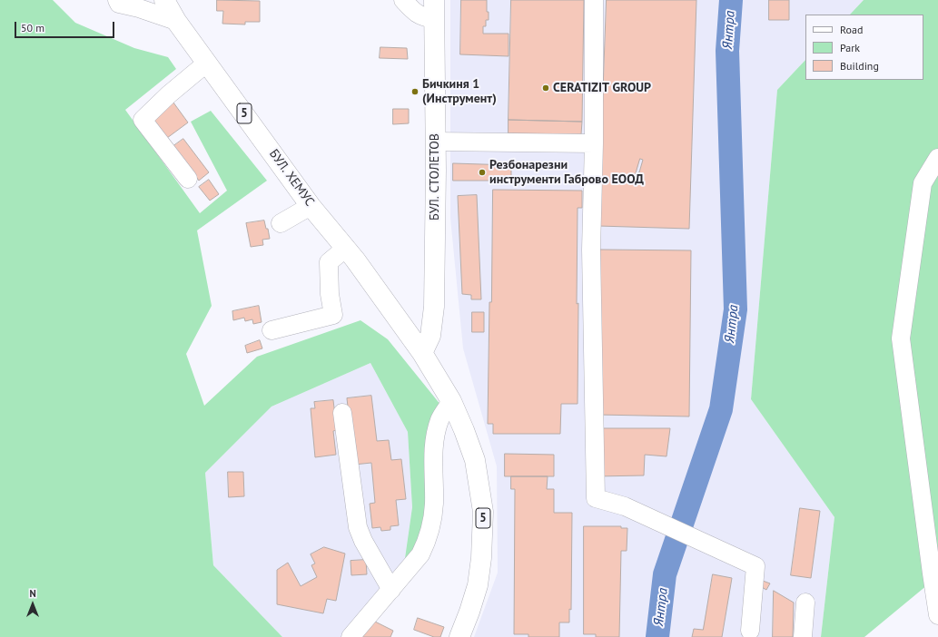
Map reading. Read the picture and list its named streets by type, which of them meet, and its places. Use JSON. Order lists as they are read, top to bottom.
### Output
{
  "streets": {
    "main road": ["5", "БУЛ. СТОЛЕТОВ", "БУЛ. ХЕМУС"]
  },
  "crossings": [
    ["5", "БУЛ. СТОЛЕТОВ"],
    ["5", "БУЛ. ХЕМУС"],
    ["БУЛ. СТОЛЕТОВ", "БУЛ. ХЕМУС"]
  ],
  "water": ["Янтра"],
  "places": ["CERATIZIT GROUP", "Бичкиня 1 (Инструмент)", "Резбонарезни инструменти Габрово ЕООД"],
  "legend": ["Road", "Park", "Building"],
  "scale_bar": "50 m",
  "north": "top"
}
